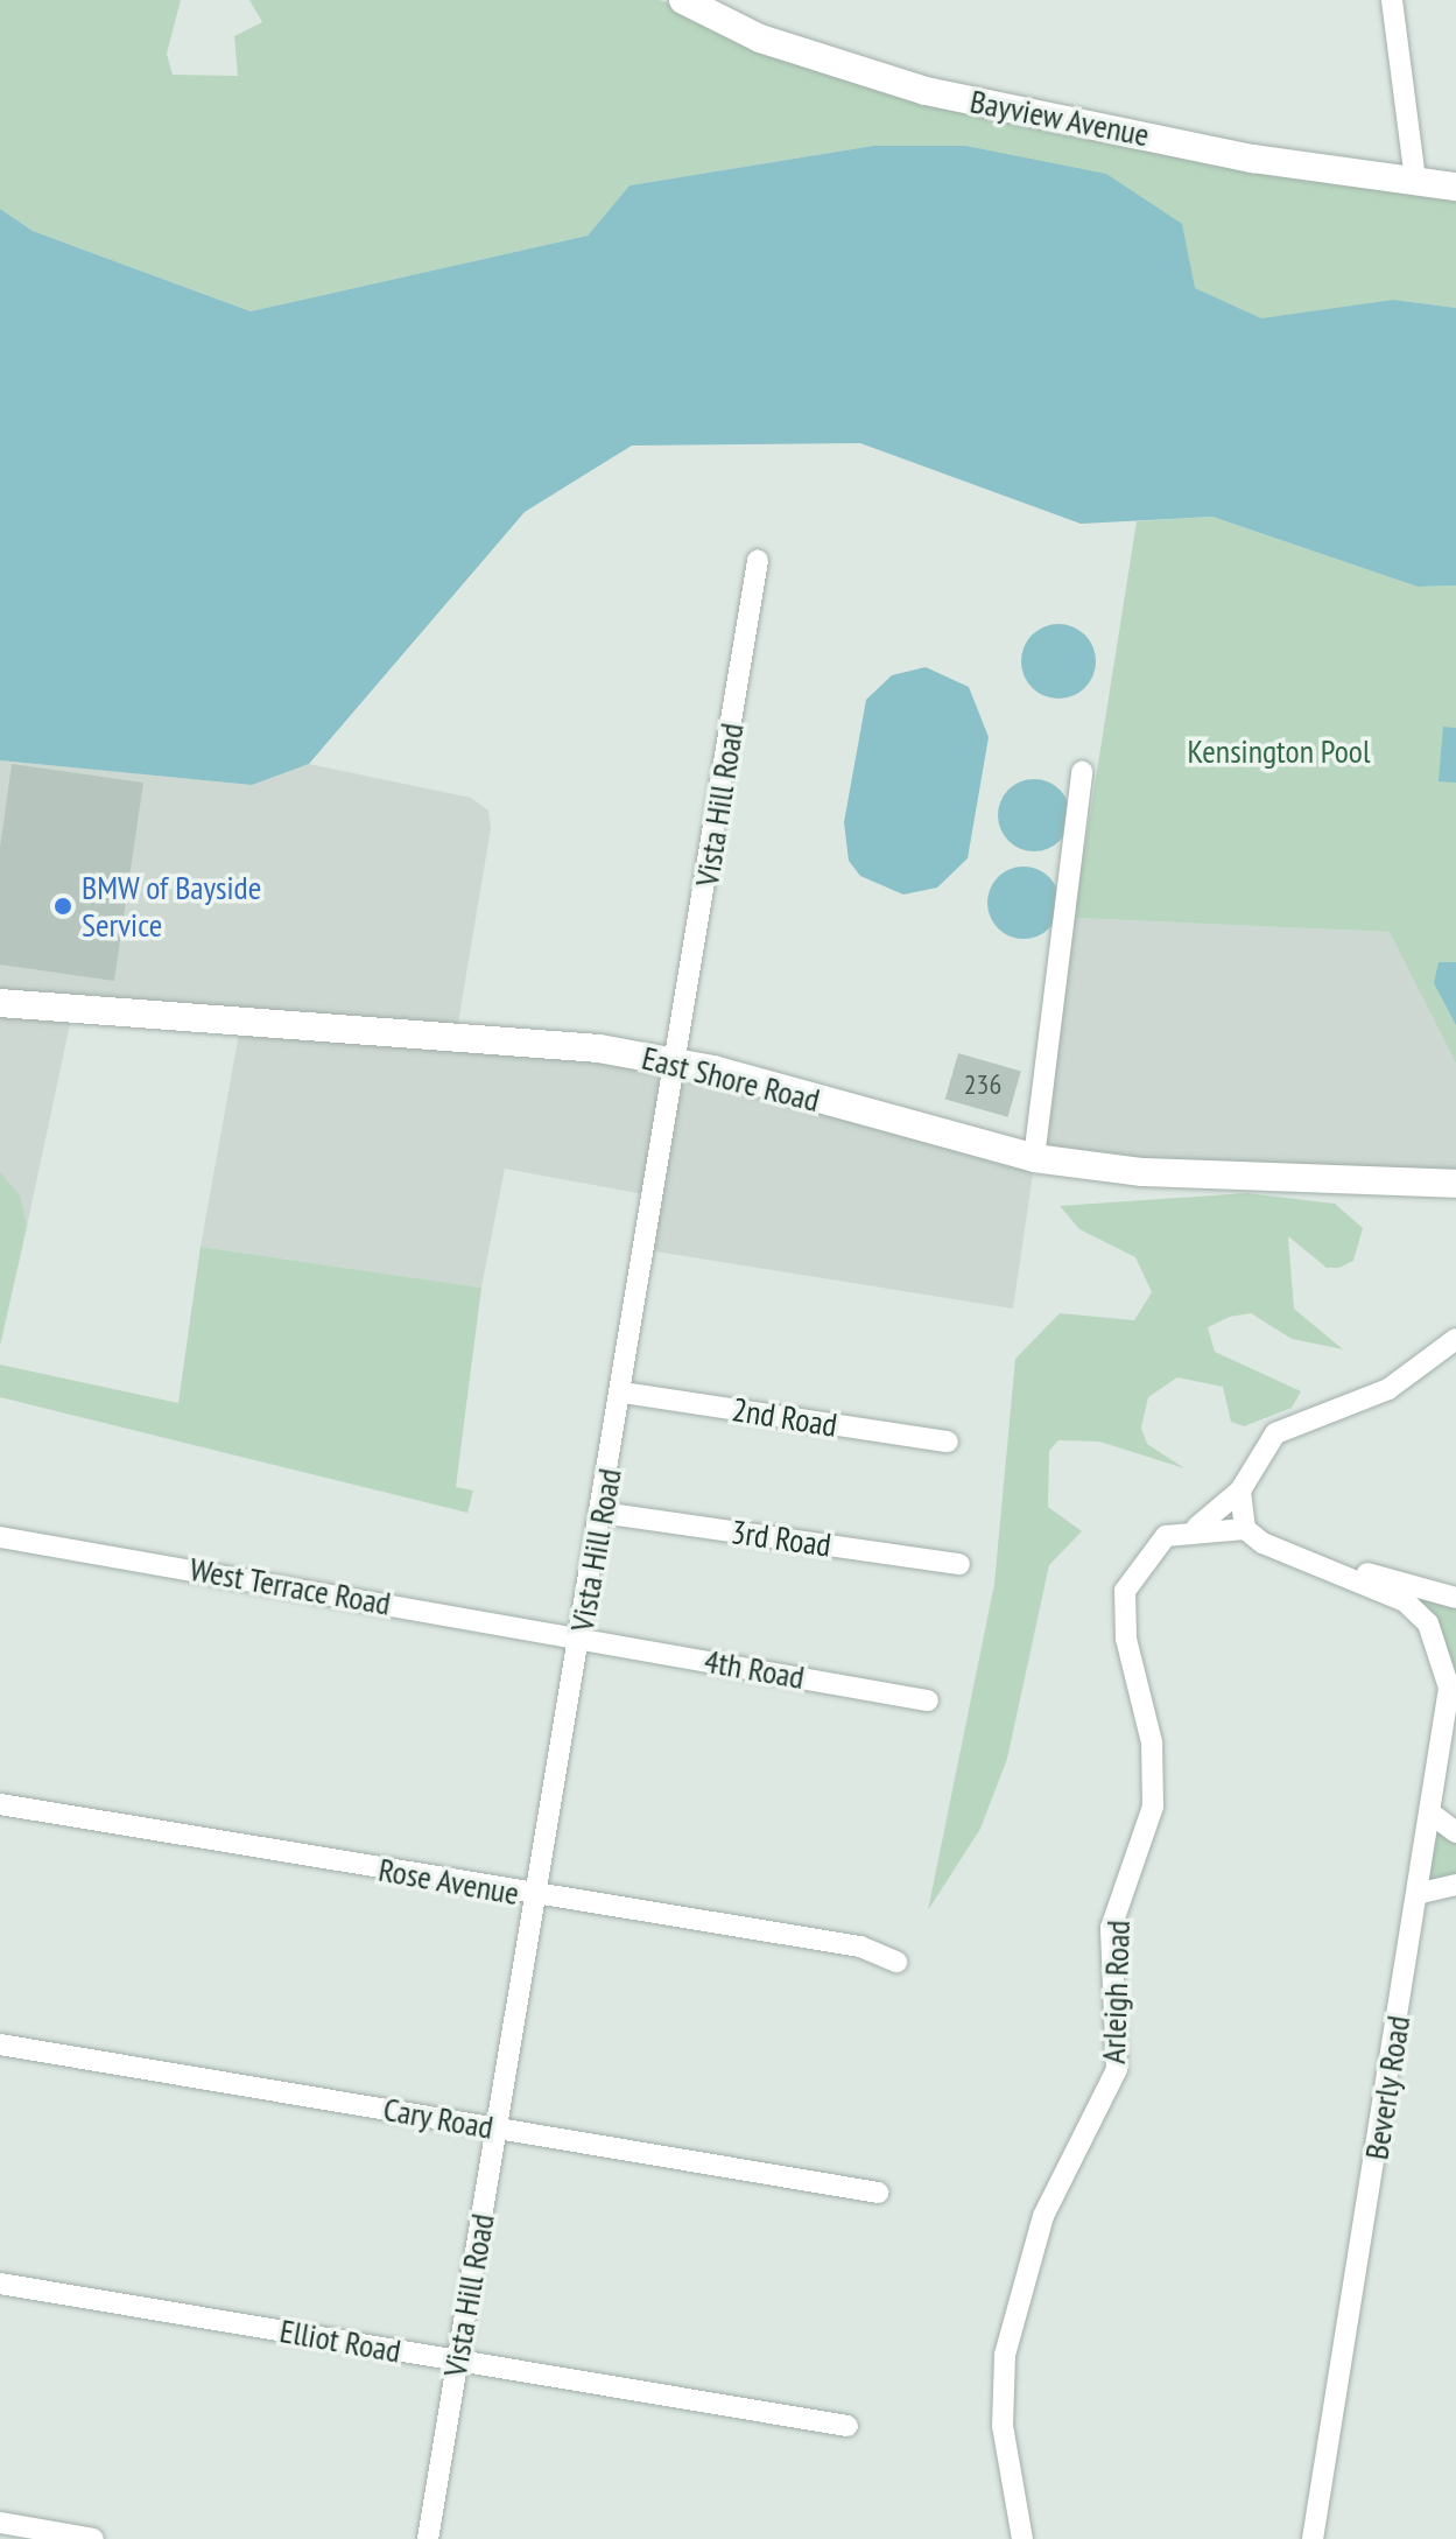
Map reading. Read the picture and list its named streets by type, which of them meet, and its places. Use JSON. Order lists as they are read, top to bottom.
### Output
{
  "streets": {
    "main road": ["Bayview Avenue", "East Shore Road"],
    "street": [
      "Vista Hill Road",
      "2nd Road",
      "3rd Road",
      "West Terrace Road",
      "4th Road",
      "Rose Avenue",
      "Arleigh Road",
      "Beverly Road",
      "Cary Road",
      "Elliot Road"
    ]
  },
  "crossings": [
    ["Vista Hill Road", "East Shore Road"],
    ["Vista Hill Road", "2nd Road"],
    ["Vista Hill Road", "3rd Road"],
    ["Vista Hill Road", "West Terrace Road"],
    ["Vista Hill Road", "4th Road"],
    ["Vista Hill Road", "Rose Avenue"],
    ["Vista Hill Road", "Cary Road"],
    ["Vista Hill Road", "Elliot Road"],
    ["West Terrace Road", "4th Road"]
  ],
  "parks": ["Kensington Pool"],
  "places": ["BMW of Bayside Service"],
  "house_numbers": ["236"]
}
